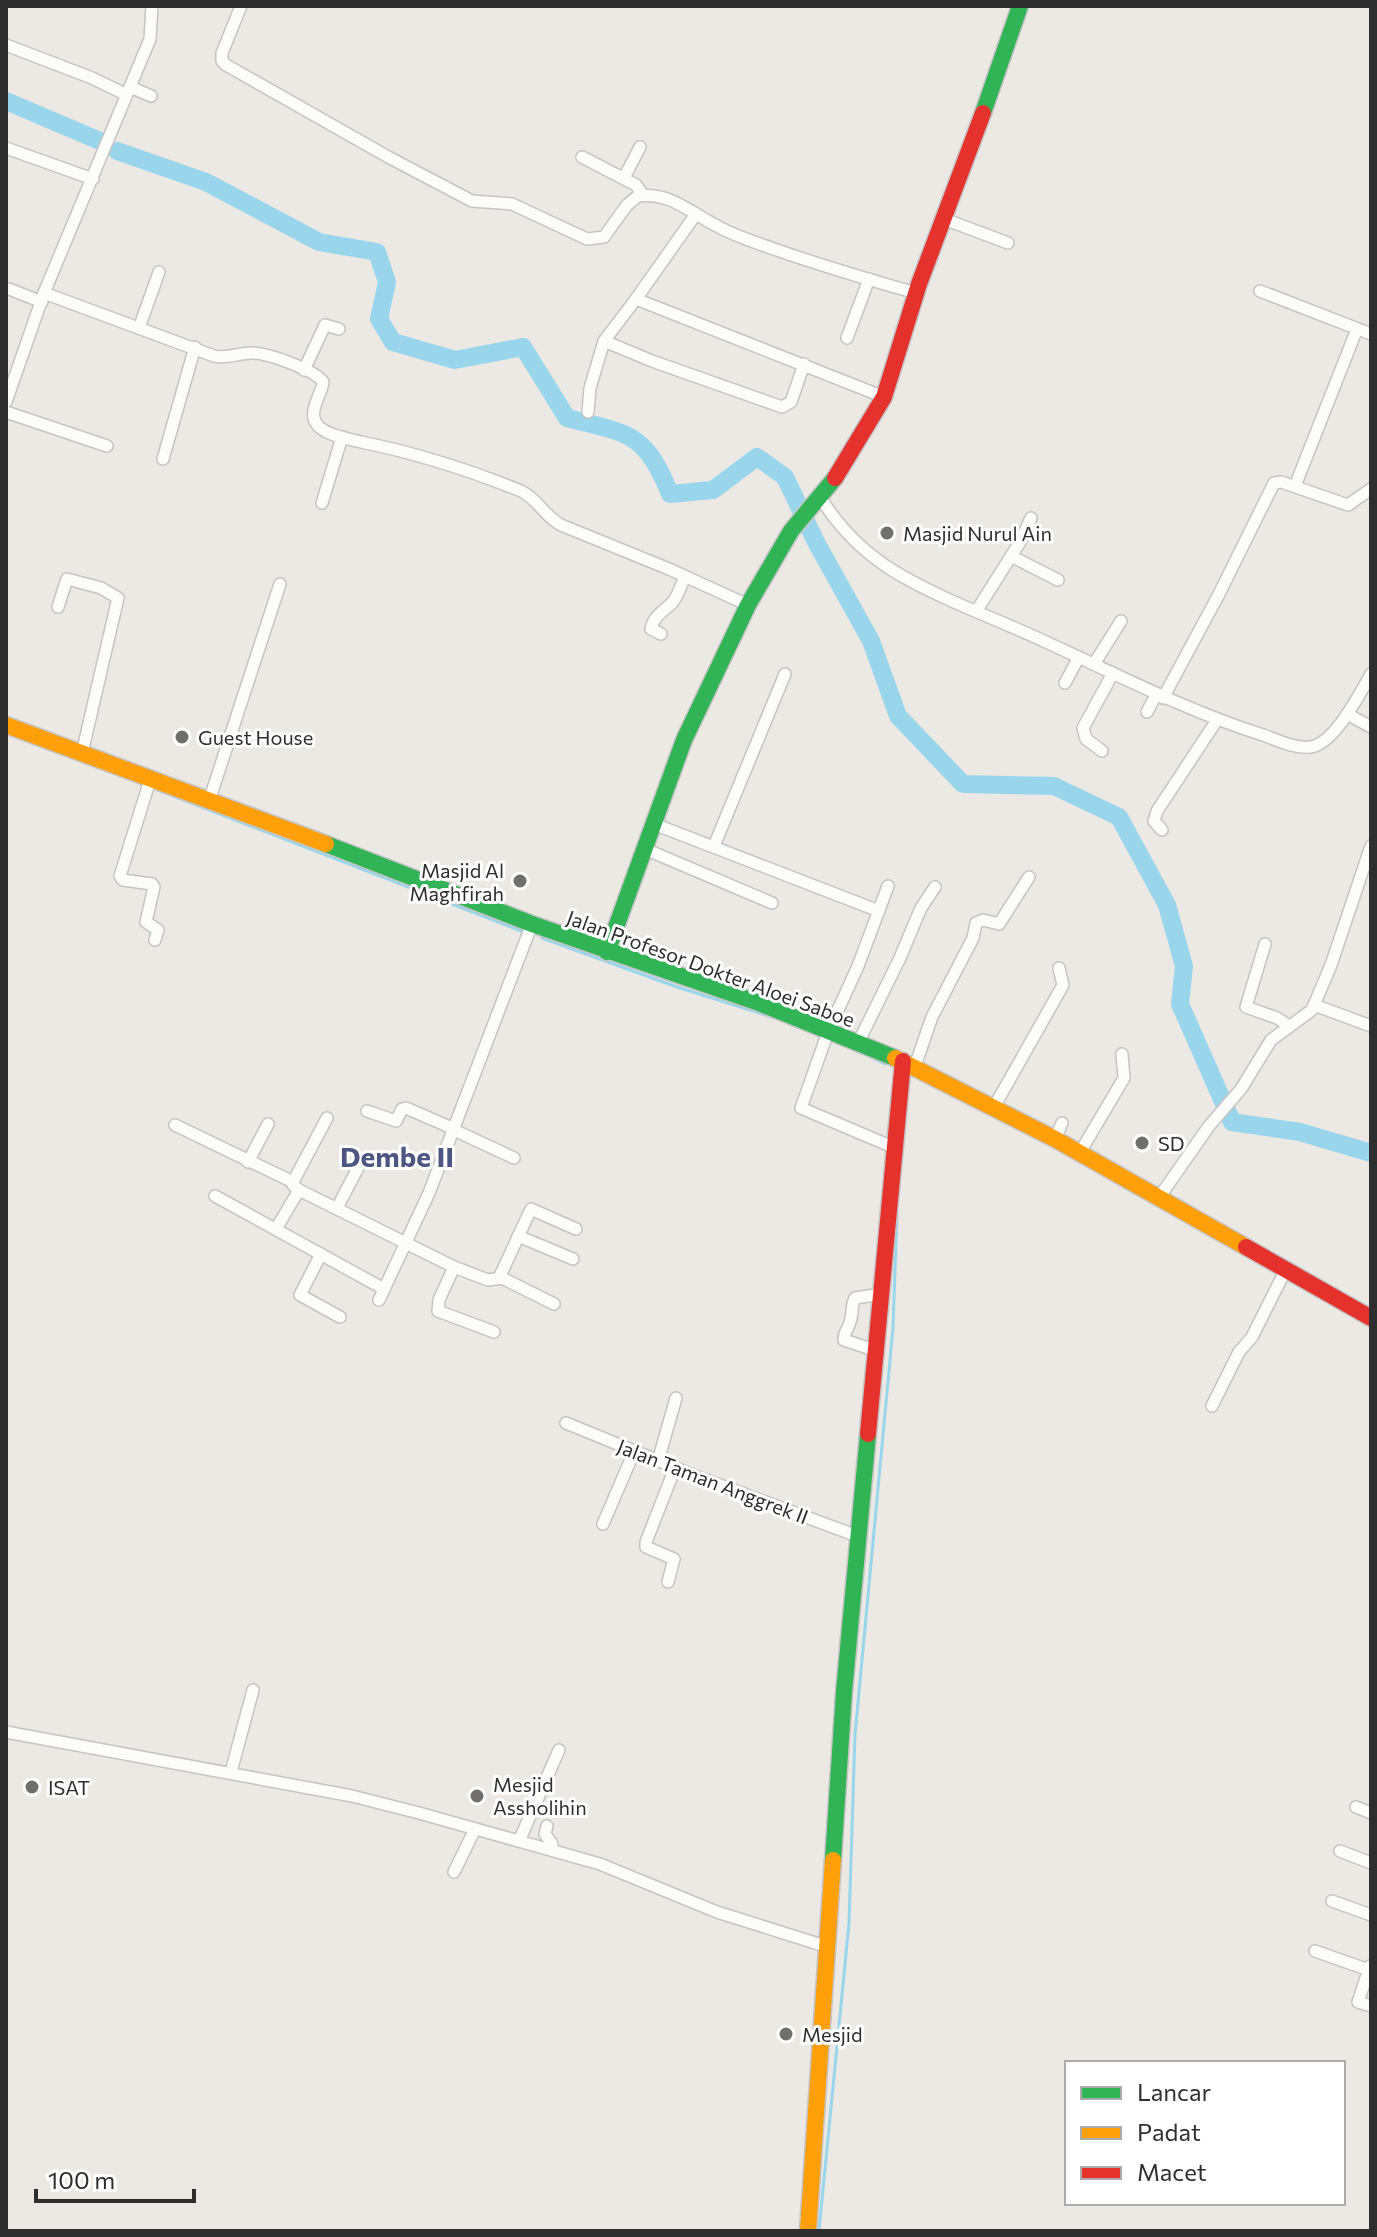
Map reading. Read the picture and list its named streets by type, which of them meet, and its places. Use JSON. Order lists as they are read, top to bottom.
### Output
{
  "streets": {
    "street": ["Jalan Profesor Dokter Aloei Saboe", "Jalan Taman Anggrek II"]
  },
  "districts": ["Dembe II"],
  "places": [
    "Masjid Nurul Ain",
    "Guest House",
    "Masjid Al Maghfirah",
    "SD",
    "ISAT",
    "Mesjid Assholihin",
    "Mesjid"
  ],
  "legend": ["Lancar", "Padat", "Macet"],
  "scale_bar": "100 m"
}
